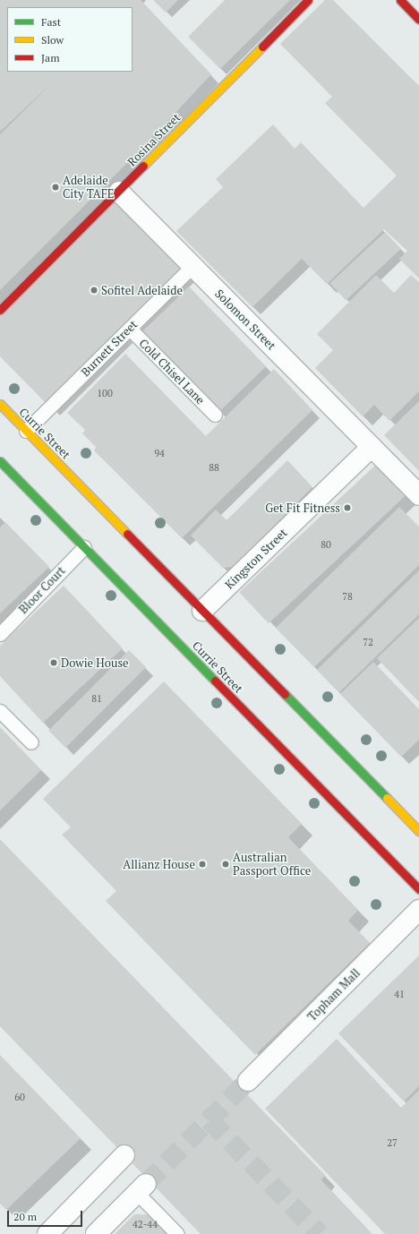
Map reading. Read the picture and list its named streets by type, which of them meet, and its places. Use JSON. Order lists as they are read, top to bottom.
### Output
{
  "streets": {
    "main road": ["Rosina Street", "Currie Street"],
    "street": ["Solomon Street", "Kingston Street", "Topham Mall"],
    "lane": ["Burnett Street", "Cold Chisel Lane", "Bloor Court"]
  },
  "crossings": [
    ["Rosina Street", "Solomon Street"],
    ["Solomon Street", "Burnett Street"],
    ["Solomon Street", "Kingston Street"],
    ["Burnett Street", "Cold Chisel Lane"],
    ["Burnett Street", "Currie Street"],
    ["Currie Street", "Kingston Street"],
    ["Currie Street", "Bloor Court"]
  ],
  "places": [
    "Adelaide City TAFE",
    "Sofitel Adelaide",
    "Get Fit Fitness",
    "Dowie House",
    "Allianz House",
    "Australian Passport Office"
  ],
  "house_numbers": [
    "100",
    "94",
    "88",
    "80",
    "78",
    "72",
    "81",
    "41",
    "60",
    "27",
    "42-44"
  ],
  "legend": ["Fast", "Slow", "Jam"],
  "scale_bar": "20 m"
}
